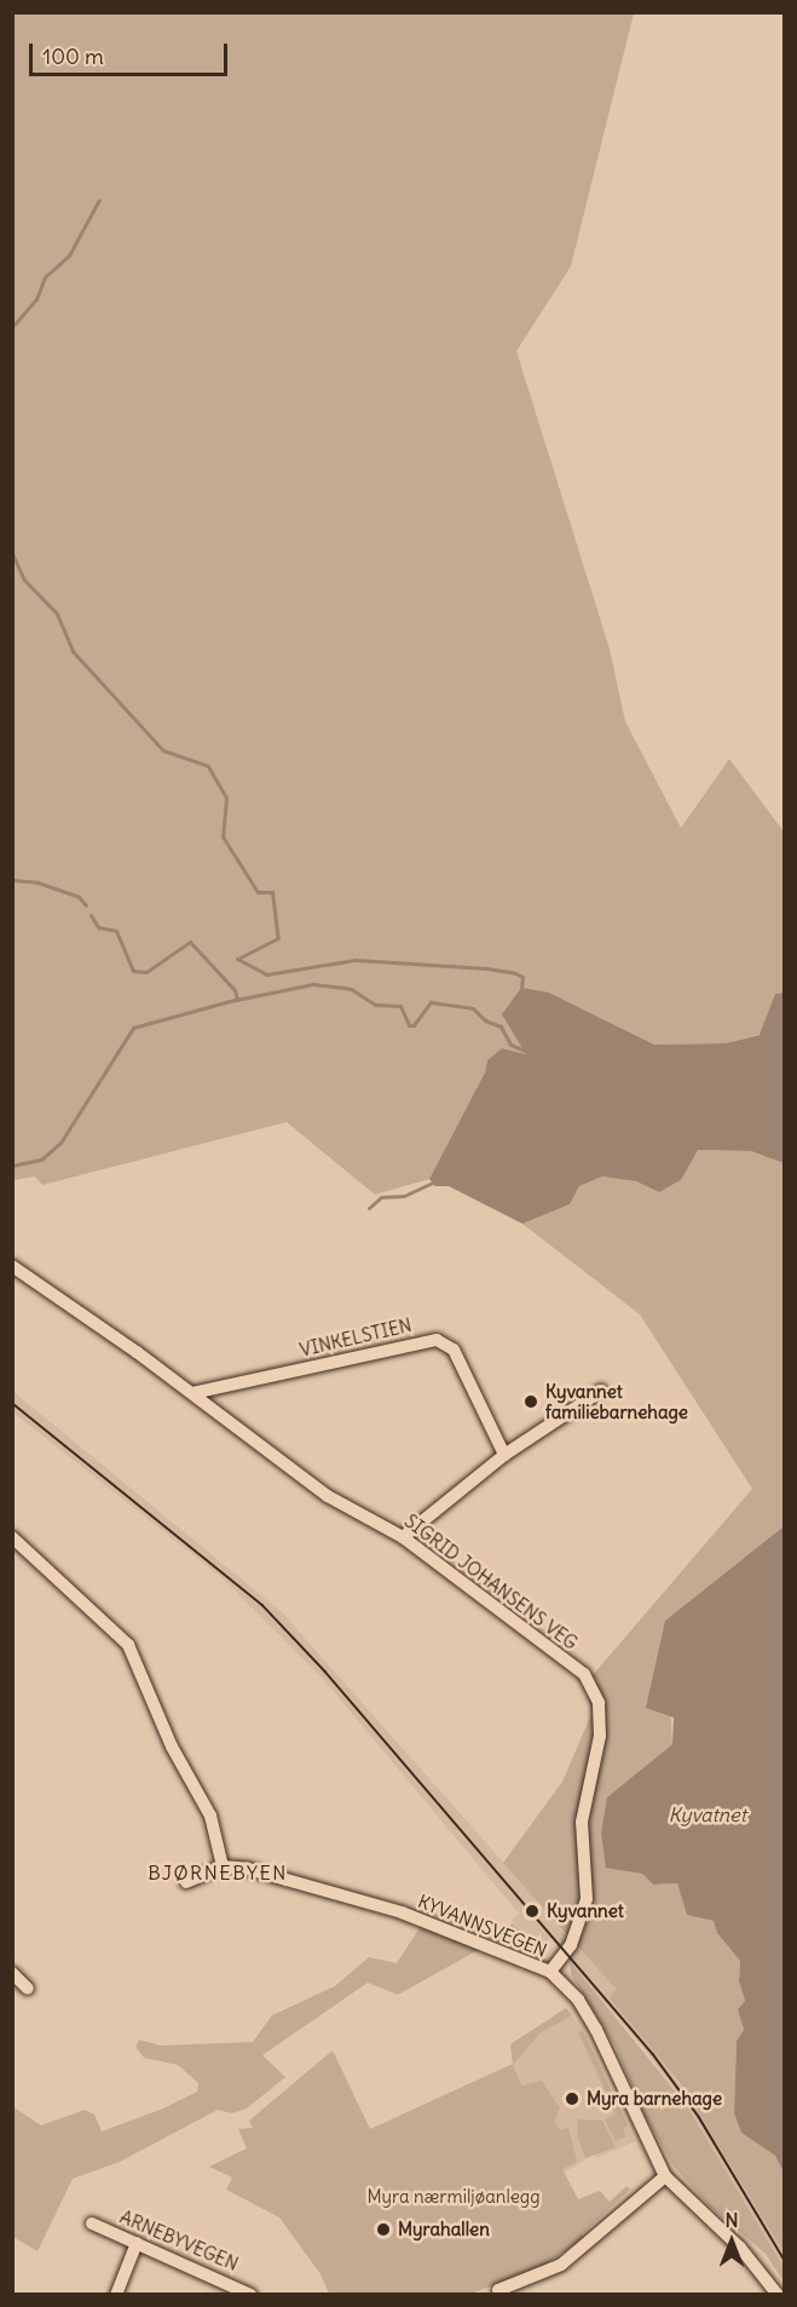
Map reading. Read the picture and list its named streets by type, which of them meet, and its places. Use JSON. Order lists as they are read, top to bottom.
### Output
{
  "streets": {
    "street": [
      "VINKELSTIEN",
      "SIGRID JOHANSENS VEG",
      "KYVANNSVEGEN",
      "ARNEBYVEGEN"
    ]
  },
  "crossings": [
    ["VINKELSTIEN", "SIGRID JOHANSENS VEG"],
    ["SIGRID JOHANSENS VEG", "KYVANNSVEGEN"]
  ],
  "districts": ["BJØRNEBYEN"],
  "water": ["Kyvatnet"],
  "parks": ["Myra nærmiljøanlegg"],
  "places": [
    "Kyvannet familiebarnehage",
    "Kyvannet",
    "Myra barnehage",
    "Myrahallen"
  ],
  "scale_bar": "100 m",
  "north": "top"
}
